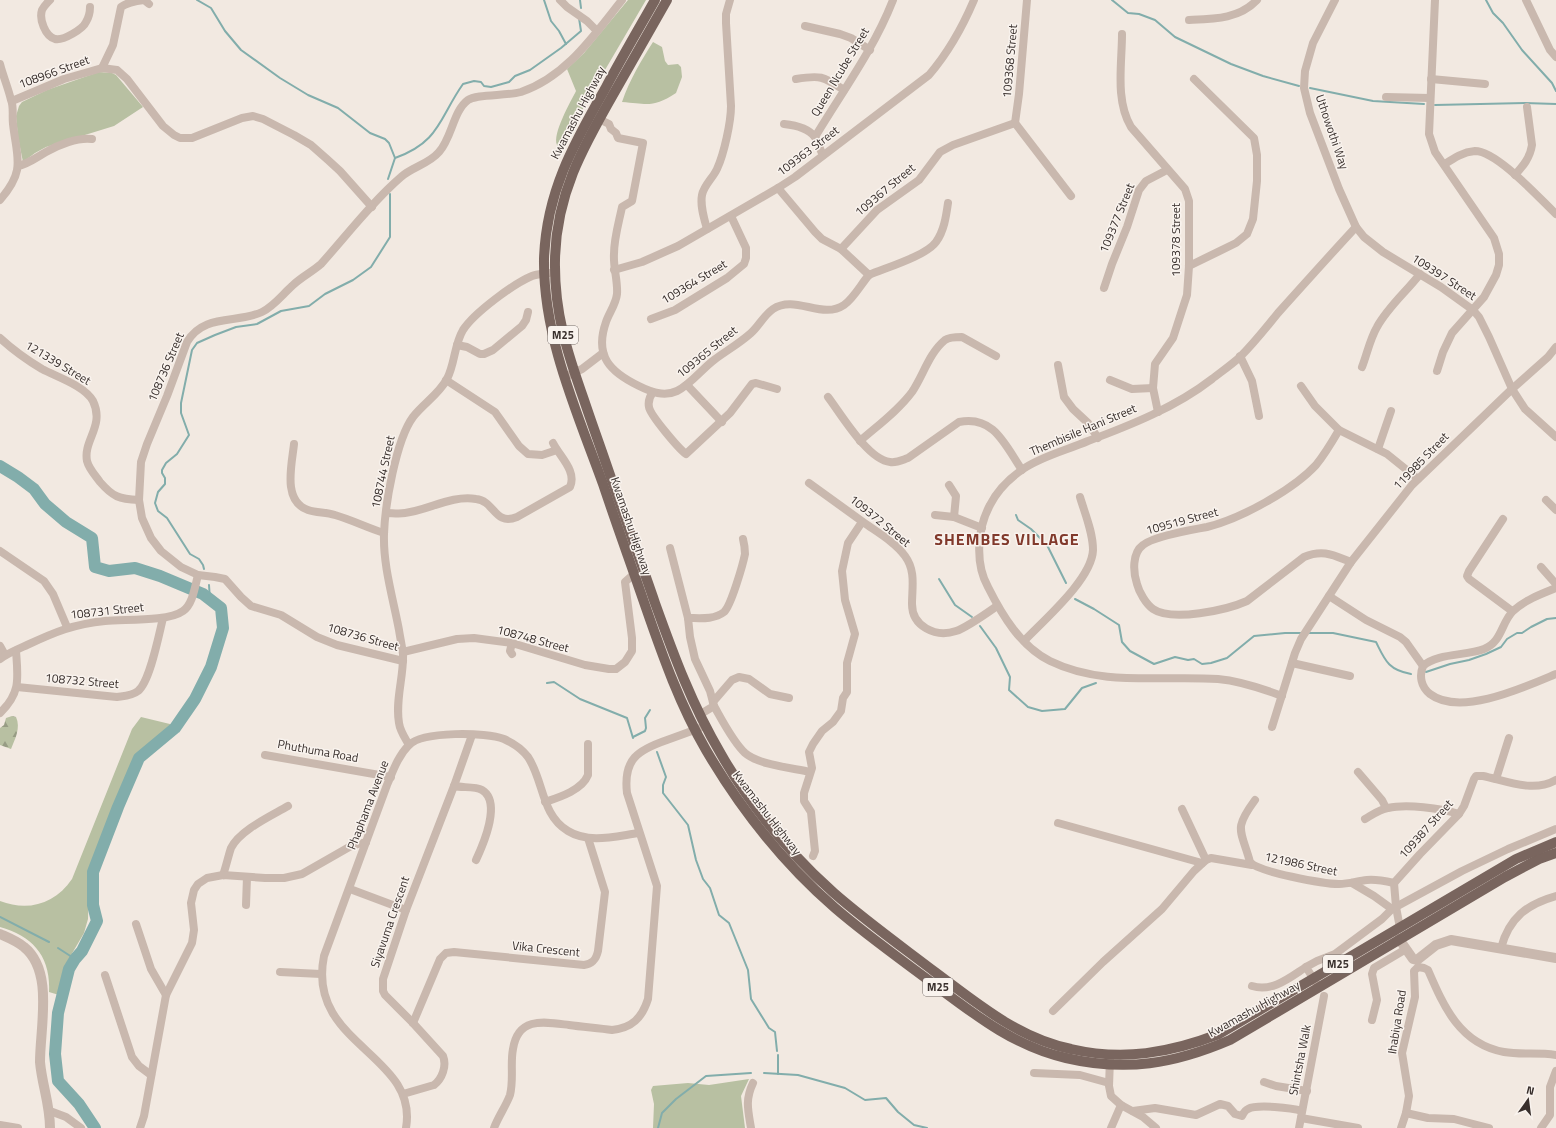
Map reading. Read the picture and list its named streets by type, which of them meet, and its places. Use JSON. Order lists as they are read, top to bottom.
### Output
{
  "streets": {
    "main road": ["Kwamashu Highway", "M25"],
    "street": [
      "109368 Street",
      "108966 Street",
      "Queen Ncube Street",
      "Uthowothi Way",
      "109363 Street",
      "109367 Street",
      "109377 Street",
      "109378 Street",
      "109397 Street",
      "109364 Street",
      "109365 Street",
      "121339 Street",
      "108736 Street",
      "Thembisile Hani Street",
      "119985 Street",
      "108744 Street",
      "109372 Street",
      "109519 Street",
      "108731 Street",
      "108748 Street",
      "108732 Street",
      "Phuthuma Road",
      "Phaphama Avenue",
      "109387 Street",
      "121986 Street",
      "Siyavuma Crescent",
      "Vika Crescent",
      "Ihabiya Road",
      "Shintsha Walk"
    ]
  },
  "crossings": [
    ["109368 Street", "109367 Street"],
    ["108966 Street", "108736 Street"],
    ["Kwamashu Highway", "108744 Street"],
    ["Kwamashu Highway", "108748 Street"],
    ["Uthowothi Way", "109397 Street"],
    ["Uthowothi Way", "Thembisile Hani Street"],
    ["109363 Street", "109364 Street"],
    ["109377 Street", "109378 Street"],
    ["109378 Street", "Thembisile Hani Street"],
    ["109397 Street", "Thembisile Hani Street"],
    ["109397 Street", "119985 Street"],
    ["121339 Street", "108736 Street"],
    ["108736 Street", "108744 Street"],
    ["108736 Street", "108731 Street"],
    ["Thembisile Hani Street", "119985 Street"],
    ["Thembisile Hani Street", "109372 Street"],
    ["119985 Street", "109519 Street"],
    ["108744 Street", "108748 Street"],
    ["108744 Street", "Phaphama Avenue"],
    ["108731 Street", "108732 Street"],
    ["Phuthuma Road", "Phaphama Avenue"],
    ["Phaphama Avenue", "Siyavuma Crescent"],
    ["109387 Street", "121986 Street"],
    ["Siyavuma Crescent", "Vika Crescent"]
  ],
  "districts": ["SHEMBES VILLAGE"],
  "north": "top"
}
